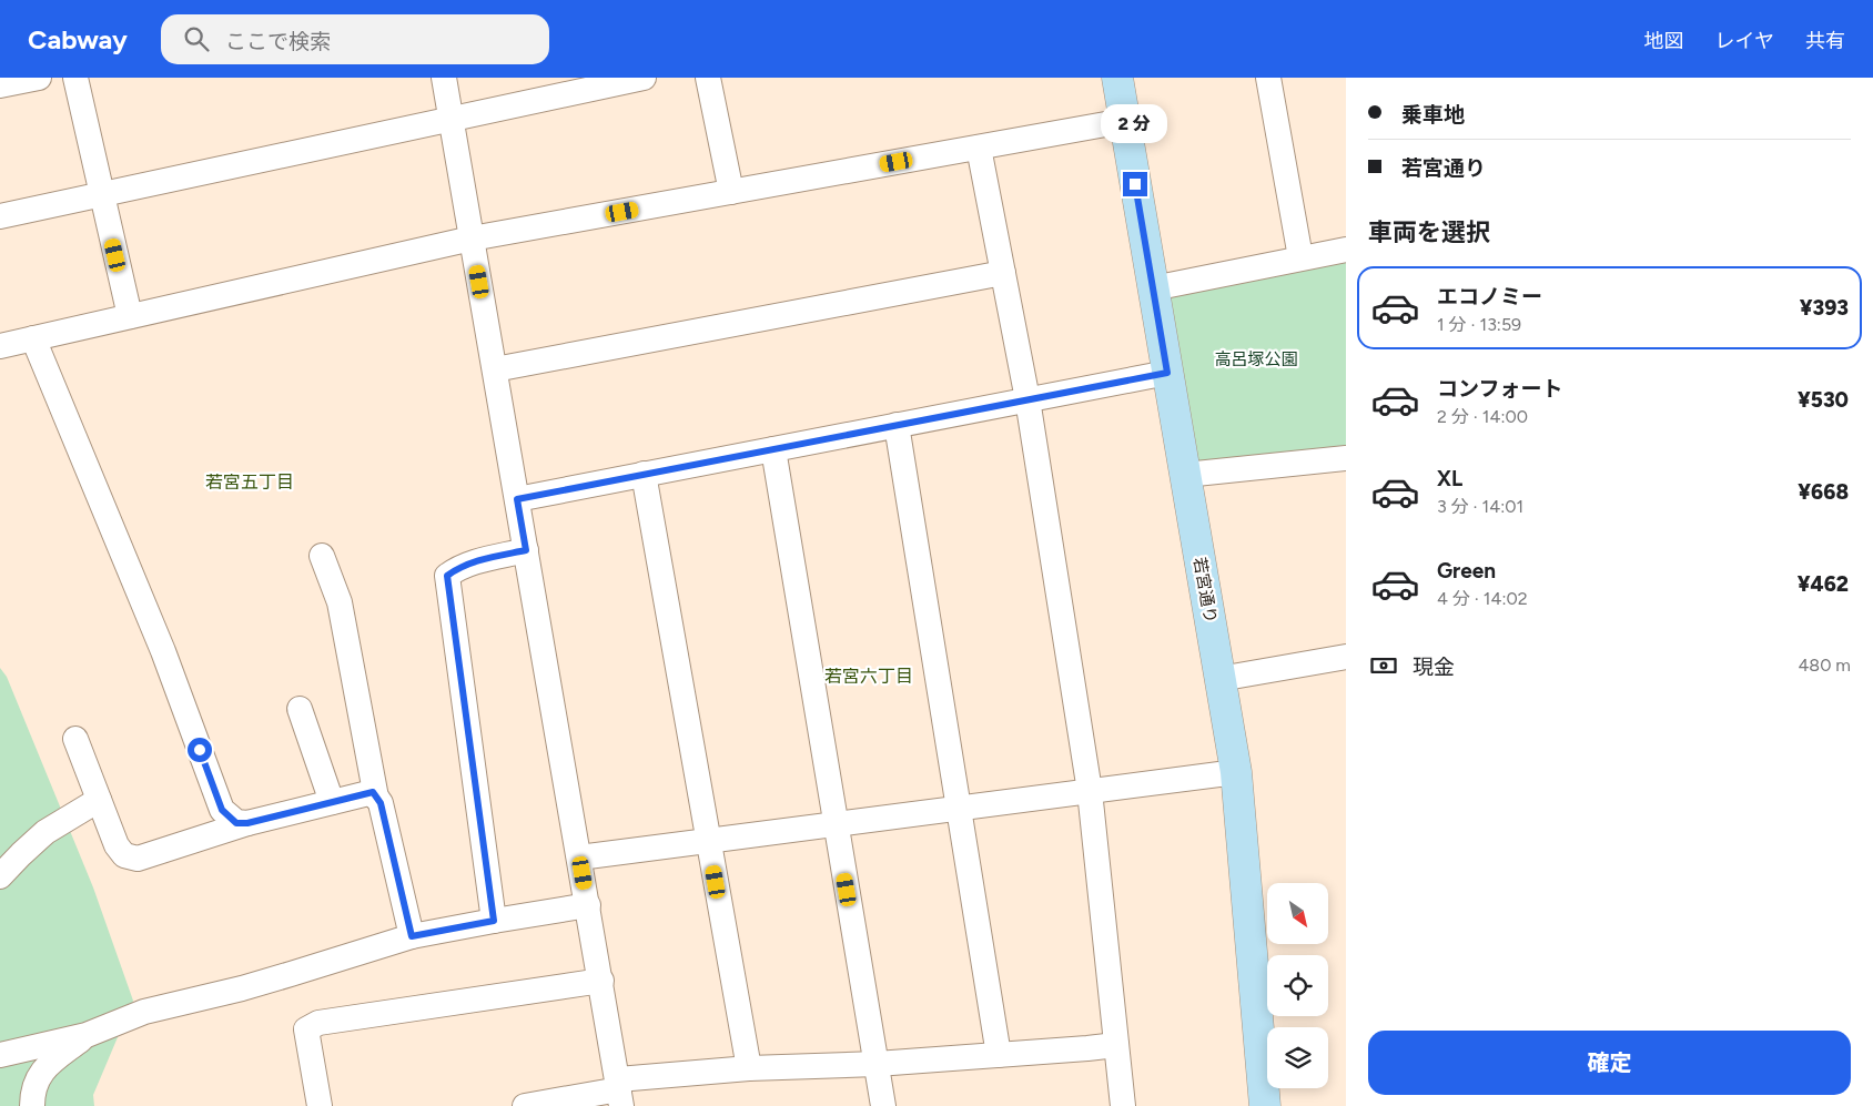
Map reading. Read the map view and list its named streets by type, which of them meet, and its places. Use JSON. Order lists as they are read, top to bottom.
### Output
{
  "streets": {
    "street": ["若宮通り"]
  },
  "districts": ["若宮五丁目", "若宮六丁目"],
  "parks": ["高呂塚公園"],
  "north": "bottom right",
  "page": {
    "header": "Cabway",
    "search": "ここで検索",
    "nav": ["地図", "レイヤ", "共有"],
    "banner": ["乗車地", "若宮通り"],
    "bubble": "2 分",
    "heading": "車両を選択",
    "list": [
      {
        "name": "エコノミー",
        "note": "1 分 · 13:59",
        "value": "¥393"
      },
      {
        "name": "コンフォート",
        "note": "2 分 · 14:00",
        "value": "¥530"
      },
      {
        "name": "XL",
        "note": "3 分 · 14:01",
        "value": "¥668"
      },
      {
        "name": "Green",
        "note": "4 分 · 14:02",
        "value": "¥462"
      }
    ],
    "pay": ["現金", "480 m"],
    "buttons": "確定"
  }
}
